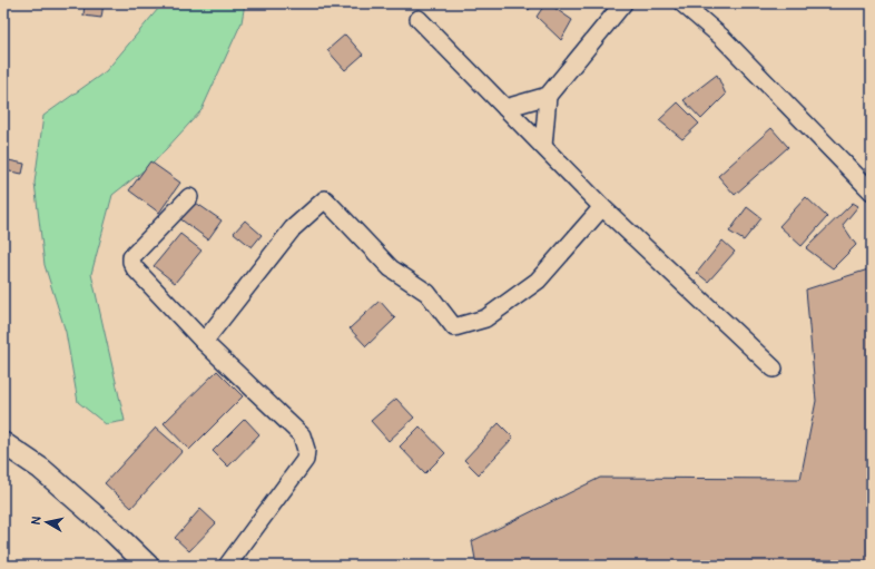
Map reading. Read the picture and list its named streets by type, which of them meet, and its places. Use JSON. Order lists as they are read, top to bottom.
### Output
{
  "north": "left"
}
